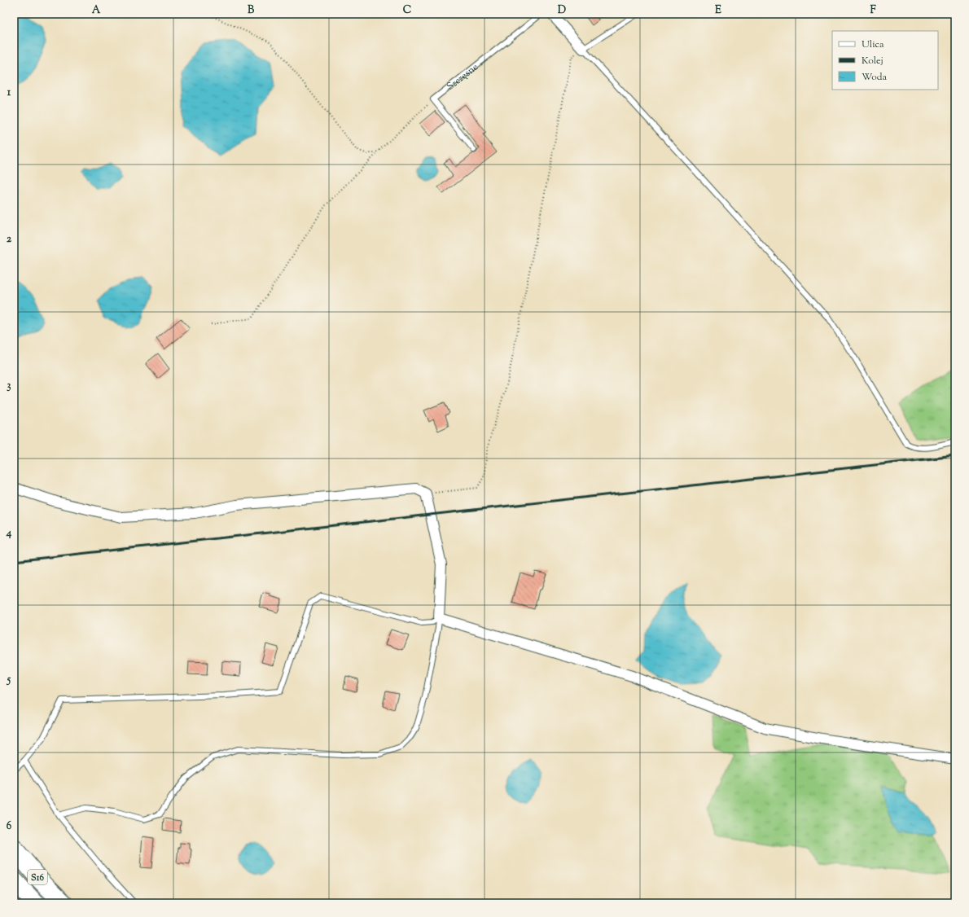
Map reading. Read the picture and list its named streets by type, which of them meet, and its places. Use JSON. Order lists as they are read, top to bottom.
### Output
{
  "streets": {
    "highway": ["S16"],
    "lane": ["Szczęsne"]
  },
  "legend": ["Ulica", "Kolej", "Woda"],
  "grid": {
    "columns": [
      "A",
      "B",
      "C",
      "D",
      "E",
      "F"
    ],
    "rows": [
      "1",
      "2",
      "3",
      "4",
      "5",
      "6"
    ]
  }
}
